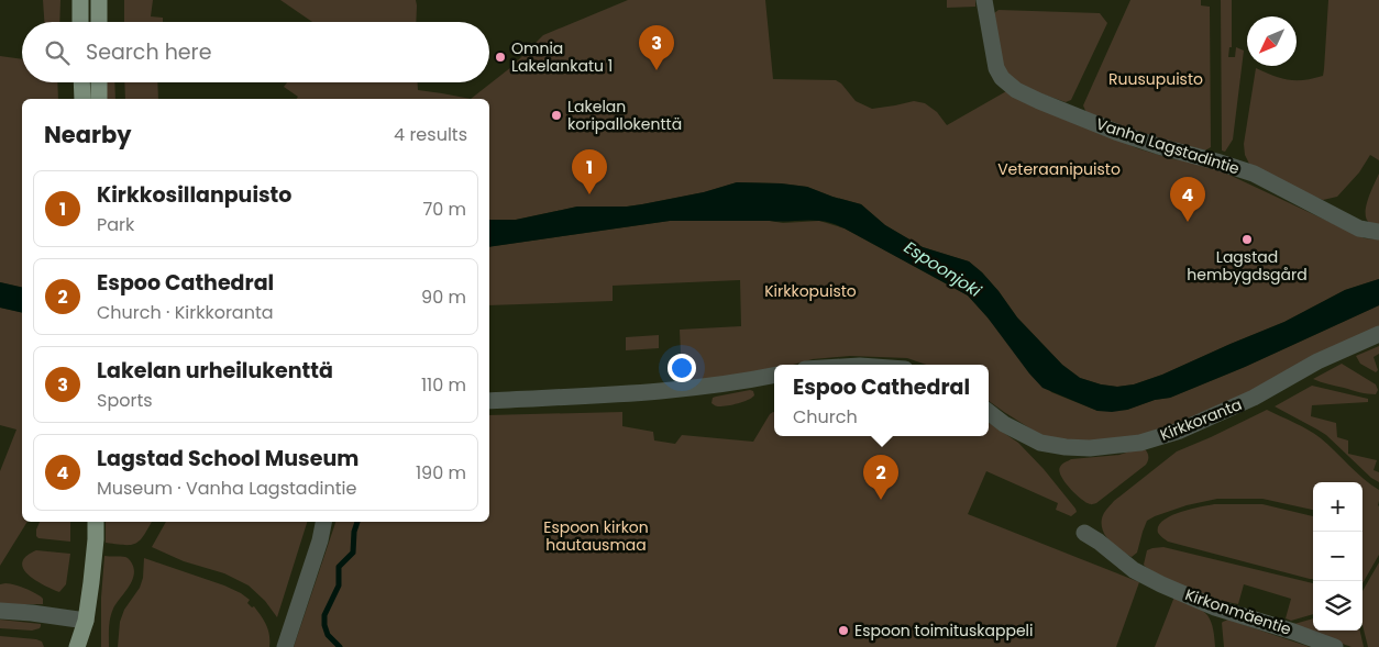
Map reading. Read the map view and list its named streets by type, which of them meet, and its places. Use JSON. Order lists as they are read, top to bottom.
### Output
{
  "streets": {
    "street": ["Vanha Lagstadintie", "Kirkkoranta", "Kirkonmäentie"]
  },
  "water": ["Espoonjoki"],
  "parks": [
    "Ruusupuisto",
    "Veteraanipuisto",
    "Kirkkopuisto",
    "Espoon kirkon hautausmaa"
  ],
  "places": [
    "Omnia Lakelankatu 1",
    "Lakelan koripallokenttä",
    "Lagstad hembygdsgård",
    "Espoon toimituskappeli"
  ],
  "north": "bottom left",
  "page": {
    "search": "Search here",
    "pins": [
      "3",
      "1",
      "4",
      "2"
    ],
    "heading": ["Nearby", "4 results"],
    "list": [
      {
        "mark": "1",
        "name": "Kirkkosillanpuisto",
        "note": "Park",
        "value": "70 m"
      },
      {
        "mark": "2",
        "name": "Espoo Cathedral",
        "note": "Church · Kirkkoranta",
        "value": "90 m"
      },
      {
        "mark": "3",
        "name": "Lakelan urheilukenttä",
        "note": "Sports",
        "value": "110 m"
      },
      {
        "mark": "4",
        "name": "Lagstad School Museum",
        "note": "Museum · Vanha Lagstadintie",
        "value": "190 m"
      }
    ],
    "popup": ["Espoo Cathedral", "Church"],
    "map_buttons": ["+", "−"]
  }
}
